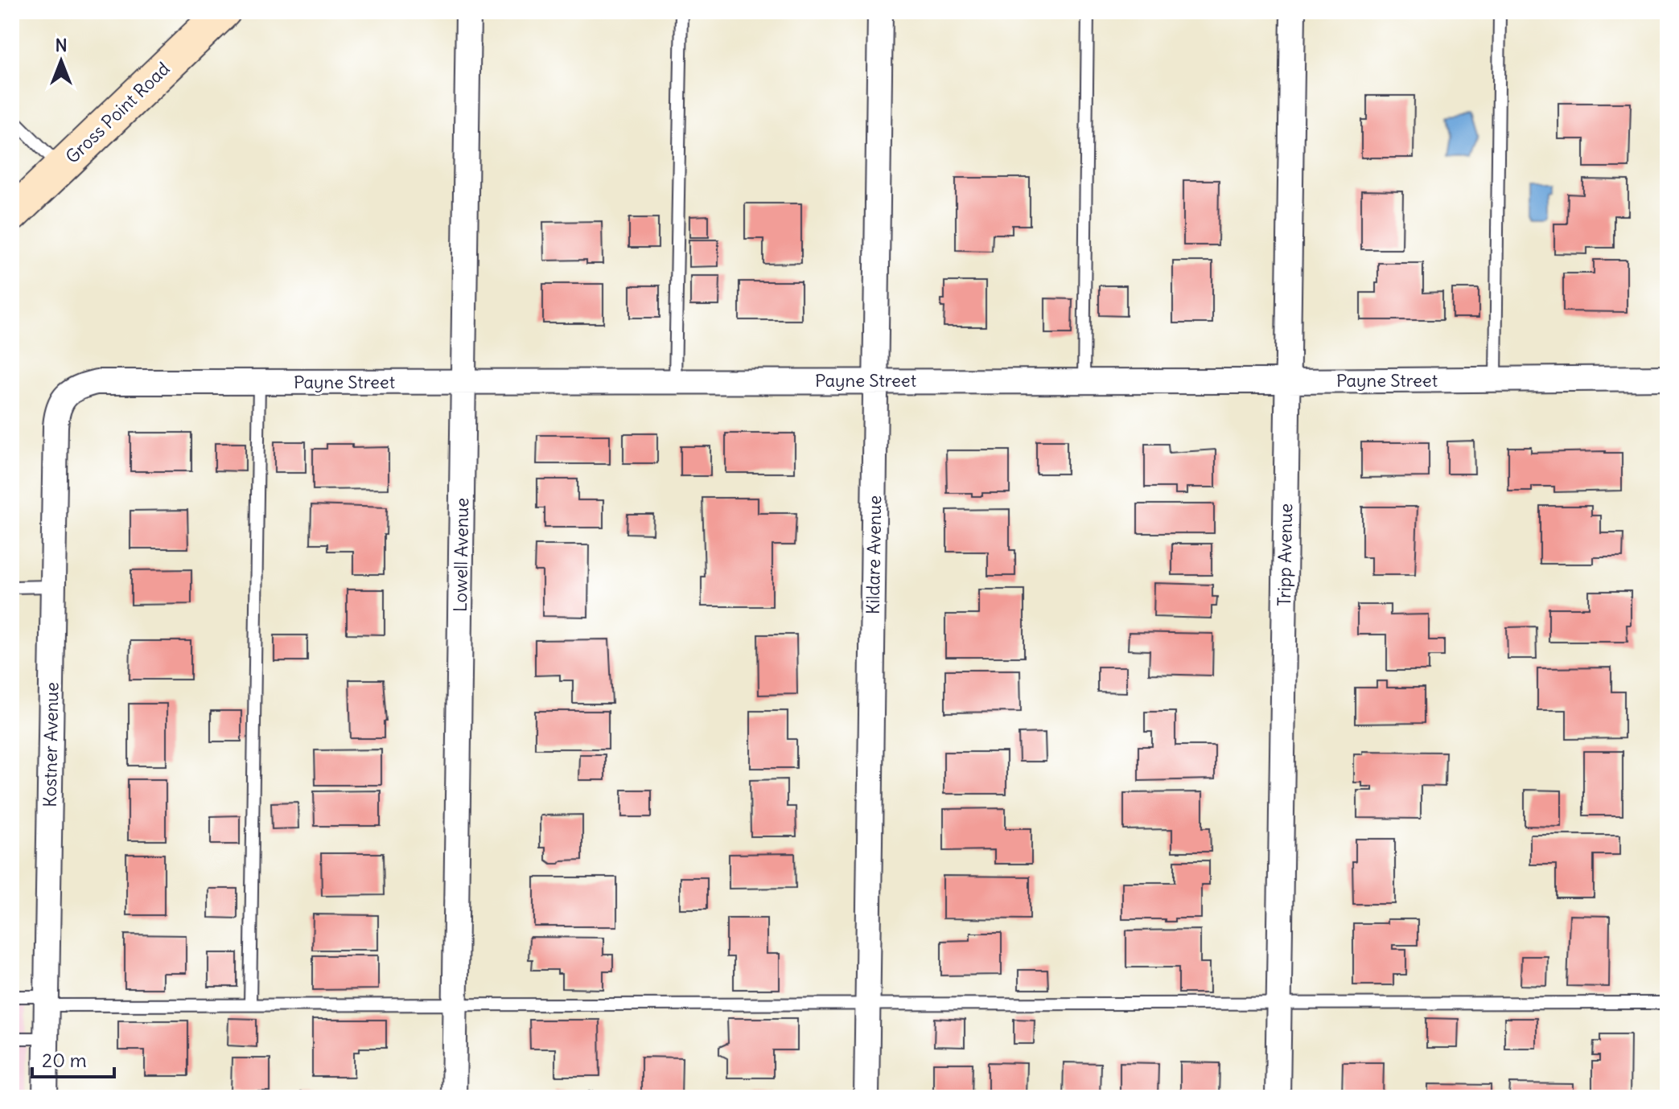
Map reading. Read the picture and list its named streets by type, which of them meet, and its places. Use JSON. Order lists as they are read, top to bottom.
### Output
{
  "streets": {
    "main road": ["Gross Point Road"],
    "street": [
      "Payne Street",
      "Lowell Avenue",
      "Kildare Avenue",
      "Tripp Avenue",
      "Kostner Avenue"
    ]
  },
  "crossings": [
    ["Payne Street", "Lowell Avenue"],
    ["Payne Street", "Kildare Avenue"],
    ["Payne Street", "Tripp Avenue"],
    ["Payne Street", "Kostner Avenue"]
  ],
  "scale_bar": "20 m",
  "north": "top"
}
